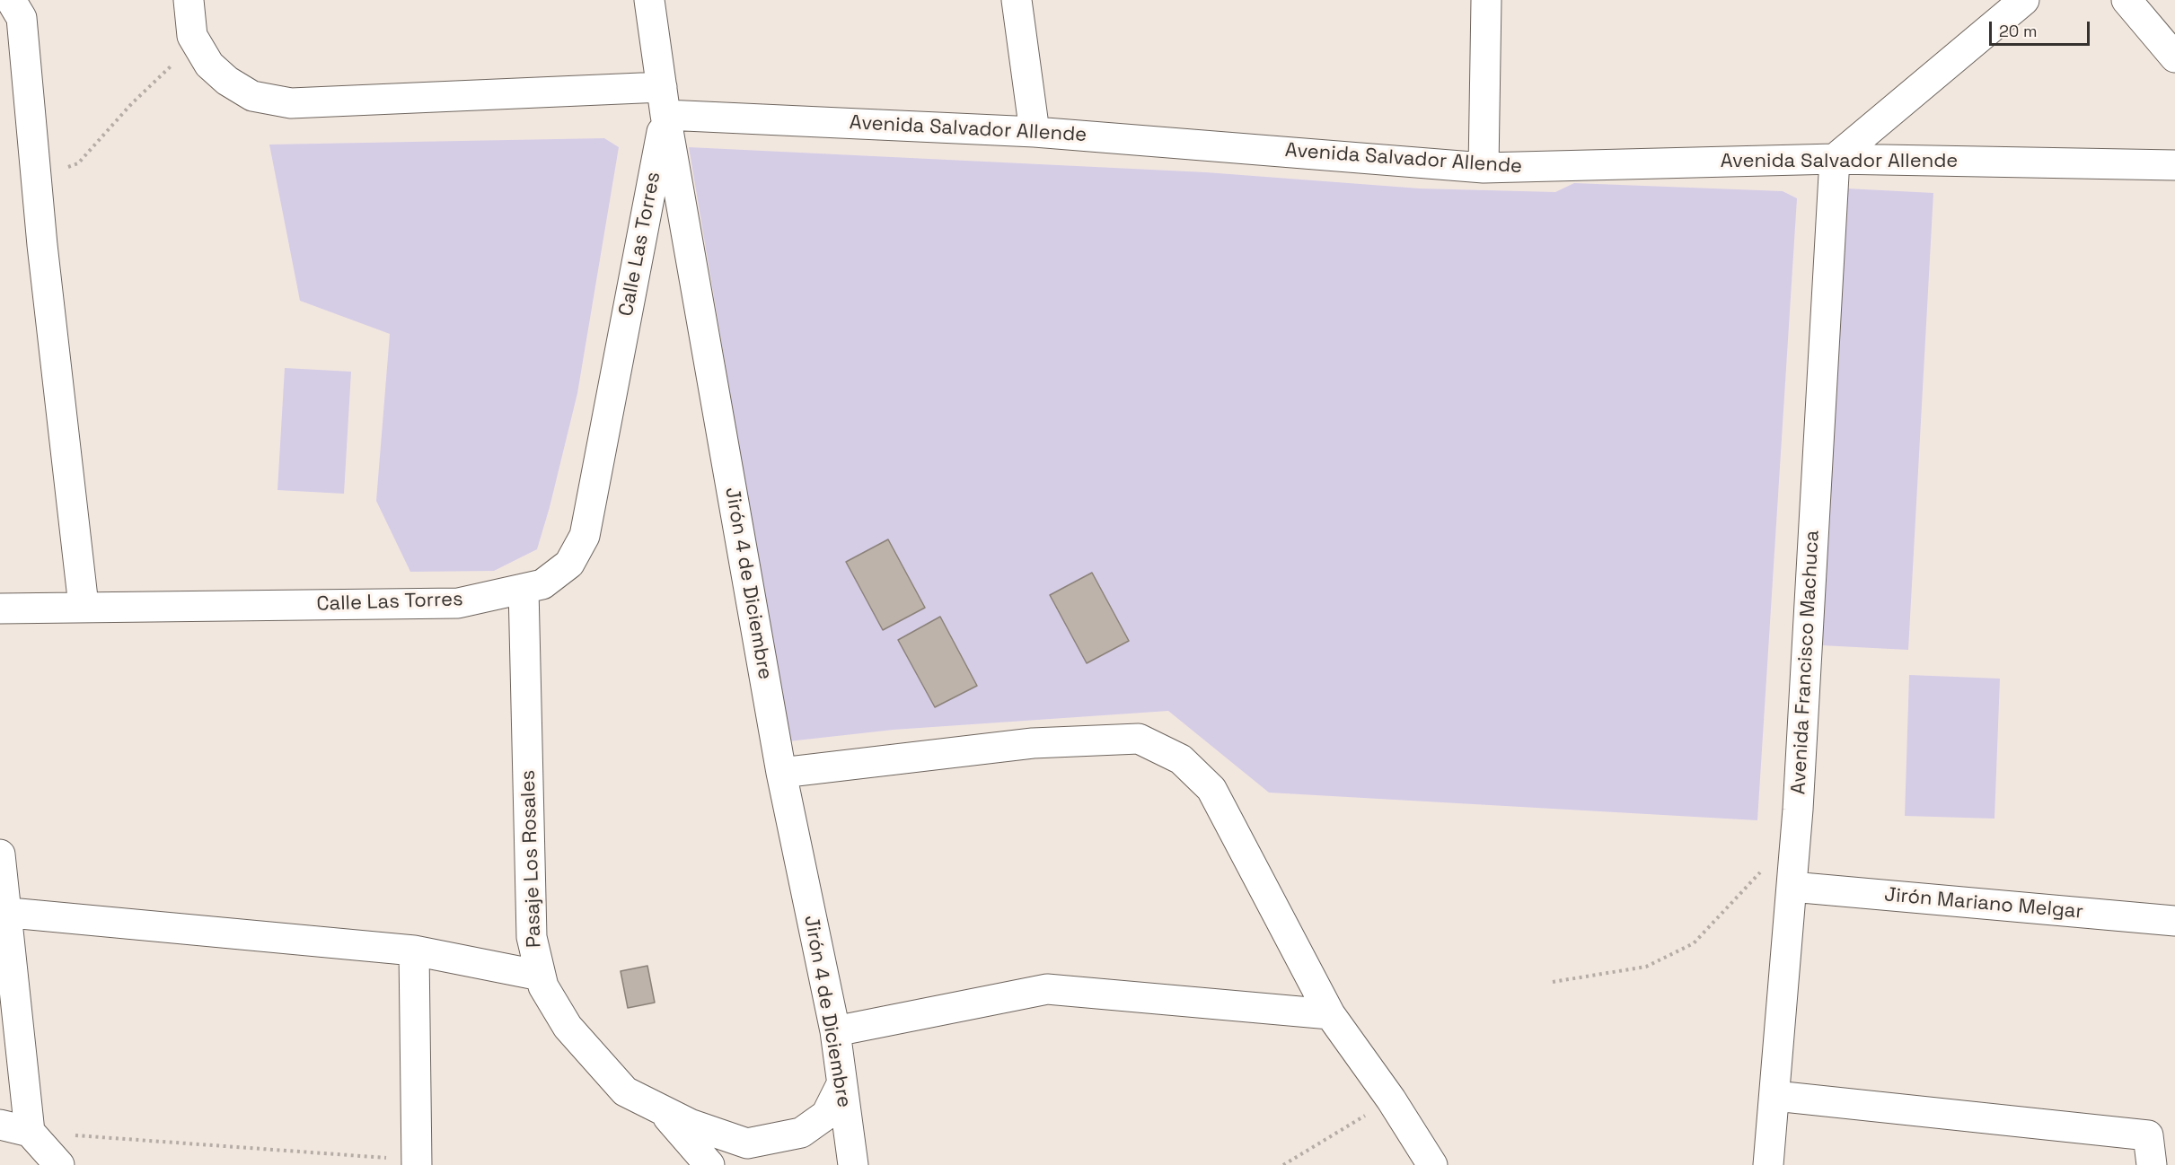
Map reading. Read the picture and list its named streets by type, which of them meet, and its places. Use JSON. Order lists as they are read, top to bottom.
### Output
{
  "streets": {
    "street": [
      "Avenida Salvador Allende",
      "Calle Las Torres",
      "Jirón 4 de Diciembre",
      "Avenida Francisco Machuca",
      "Pasaje Los Rosales",
      "Jirón Mariano Melgar"
    ]
  },
  "crossings": [
    ["Avenida Salvador Allende", "Calle Las Torres"],
    ["Avenida Salvador Allende", "Jirón 4 de Diciembre"],
    ["Avenida Salvador Allende", "Avenida Francisco Machuca"],
    ["Calle Las Torres", "Jirón 4 de Diciembre"],
    ["Calle Las Torres", "Pasaje Los Rosales"],
    ["Jirón 4 de Diciembre", "Pasaje Los Rosales"],
    ["Avenida Francisco Machuca", "Jirón Mariano Melgar"]
  ],
  "scale_bar": "20 m"
}
